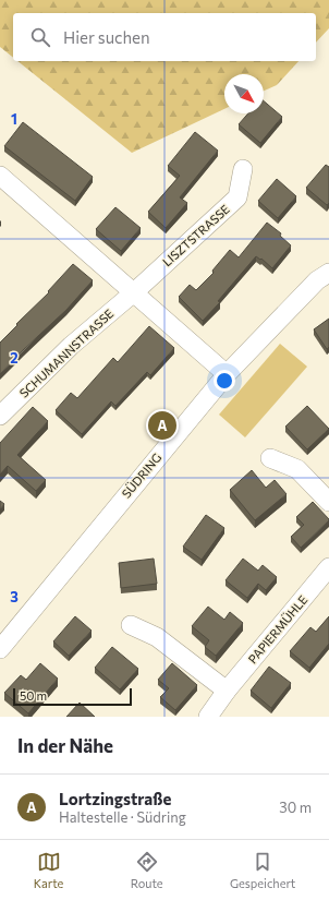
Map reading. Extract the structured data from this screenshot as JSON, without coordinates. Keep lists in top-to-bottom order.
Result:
{
  "streets": {
    "street": [
      "LISZTSTRASSE",
      "SCHUMANNSTRASSE",
      "SÜDRING",
      "PAPIERMÜHLE"
    ]
  },
  "crossings": [
    ["LISZTSTRASSE", "SCHUMANNSTRASSE"]
  ],
  "scale_bar": "50 m",
  "north": "bottom right",
  "page": {
    "search": "Hier suchen",
    "pins": "A",
    "scale": "50 m",
    "heading": "In der Nähe",
    "list": [
      {
        "mark": "A",
        "name": "Lortzingstraße",
        "note": "Haltestelle · Südring",
        "value": "30 m"
      }
    ],
    "nav": ["Karte", "Route", "Gespeichert"]
  },
  "grid": {
    "rows": ["1", "2", "3"]
  }
}
